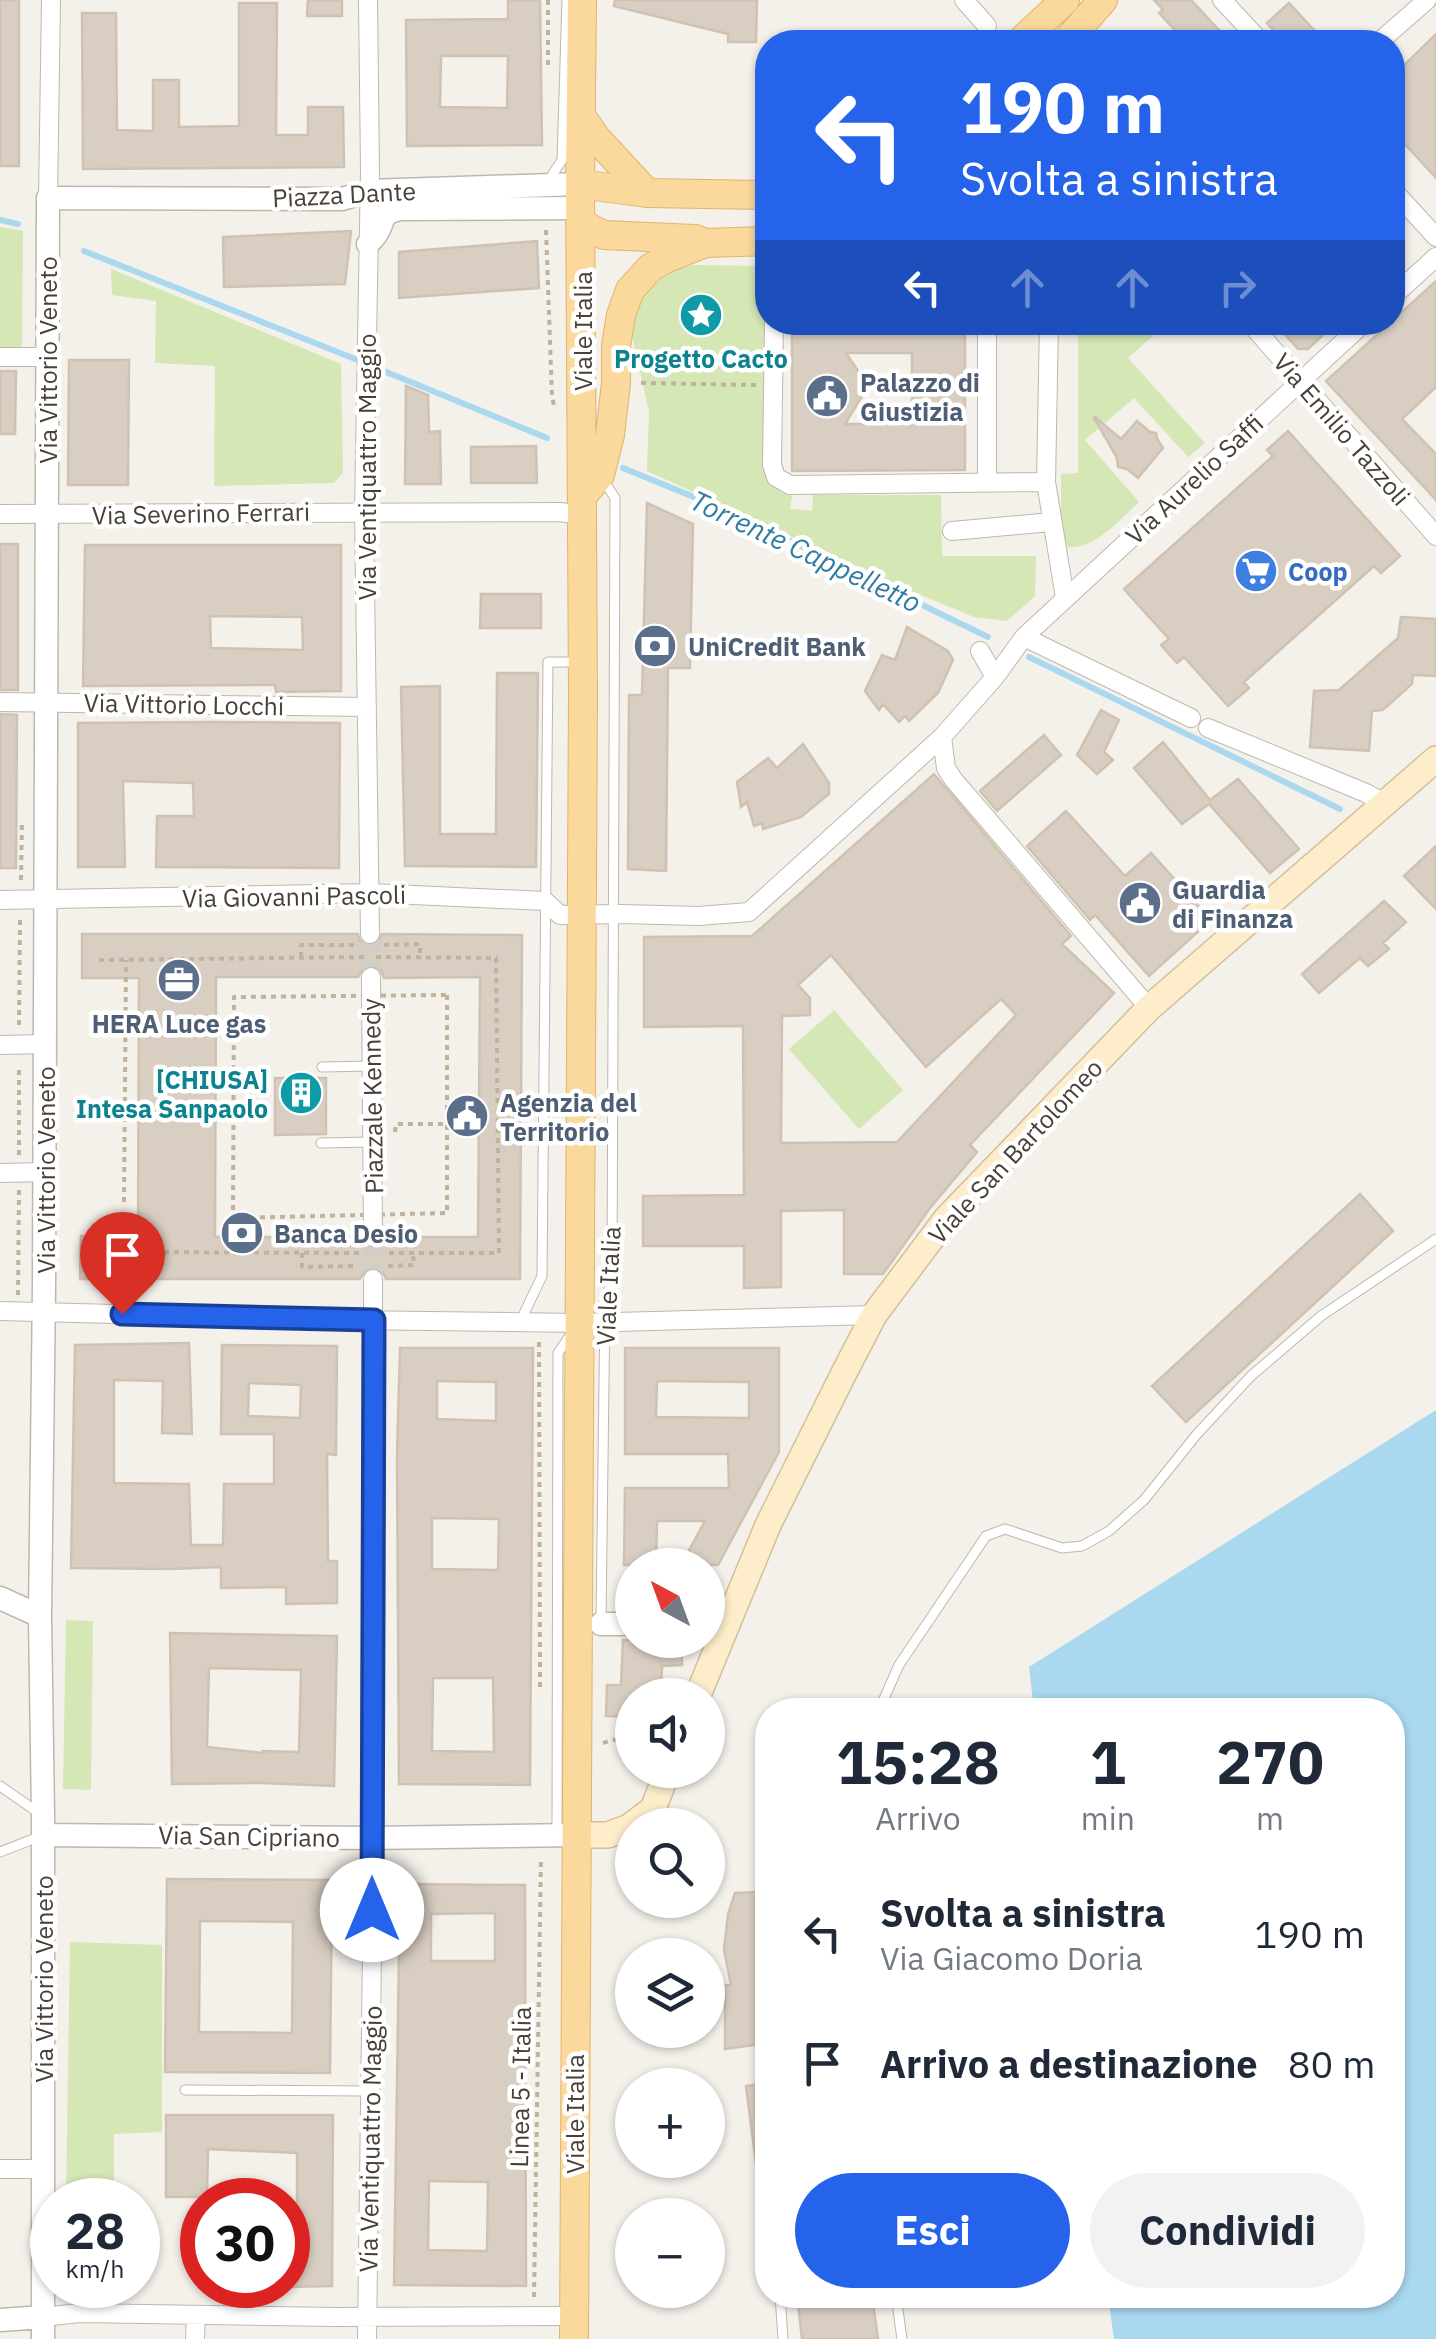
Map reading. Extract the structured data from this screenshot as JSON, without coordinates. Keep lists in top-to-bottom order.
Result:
{
  "streets": {
    "main road": ["Viale Italia", "Viale San Bartolomeo"],
    "street": [
      "Piazza Dante",
      "Via Vittorio Veneto",
      "Via Emilio Tazzoli",
      "Via Ventiquattro Maggio",
      "Via Aurelio Saffi",
      "Via Severino Ferrari",
      "Via Vittorio Locchi",
      "Via Giovanni Pascoli",
      "Piazzale Kennedy",
      "Via San Cipriano"
    ],
    "path": ["Linea 5 - Italia"]
  },
  "crossings": [
    ["Piazza Dante", "Viale Italia"],
    ["Piazza Dante", "Via Vittorio Veneto"],
    ["Piazza Dante", "Via Ventiquattro Maggio"],
    ["Viale Italia", "Via Severino Ferrari"],
    ["Viale Italia", "Via Giovanni Pascoli"],
    ["Viale Italia", "Via San Cipriano"],
    ["Viale Italia", "Linea 5 - Italia"],
    ["Via Vittorio Veneto", "Via Severino Ferrari"],
    ["Via Vittorio Veneto", "Via Vittorio Locchi"],
    ["Via Vittorio Veneto", "Via Giovanni Pascoli"],
    ["Via Vittorio Veneto", "Via San Cipriano"],
    ["Via Emilio Tazzoli", "Via Aurelio Saffi"],
    ["Via Ventiquattro Maggio", "Via Severino Ferrari"],
    ["Via Ventiquattro Maggio", "Via Vittorio Locchi"],
    ["Via Ventiquattro Maggio", "Via Giovanni Pascoli"],
    ["Via Ventiquattro Maggio", "Via San Cipriano"],
    ["Via San Cipriano", "Linea 5 - Italia"]
  ],
  "water": ["Torrente Cappelletto"],
  "places": {
    "place": ["Progetto Cacto"],
    "public building": ["Palazzo di Giustizia", "Guardia di Finanza", "Agenzia del Territorio"],
    "supermarket": ["Coop"],
    "bank": ["UniCredit Bank", "Banca Desio"],
    "office": ["HERA Luce gas"],
    "building": ["[CHIUSA] Intesa Sanpaolo"]
  },
  "north": "top left",
  "page": {
    "turn": ["190 m", "Svolta a sinistra"],
    "map_buttons": ["+", "−"],
    "eta": [
      "15:28",
      "Arrivo",
      "1",
      "min",
      "270",
      "m"
    ],
    "list": [
      {
        "name": "Svolta a sinistra",
        "note": "Via Giacomo Doria",
        "value": "190 m"
      },
      {
        "name": "Arrivo a destinazione",
        "value": "80 m"
      }
    ],
    "buttons": ["Esci", "Condividi"],
    "speed": "28 km/h",
    "limit": "30"
  }
}
